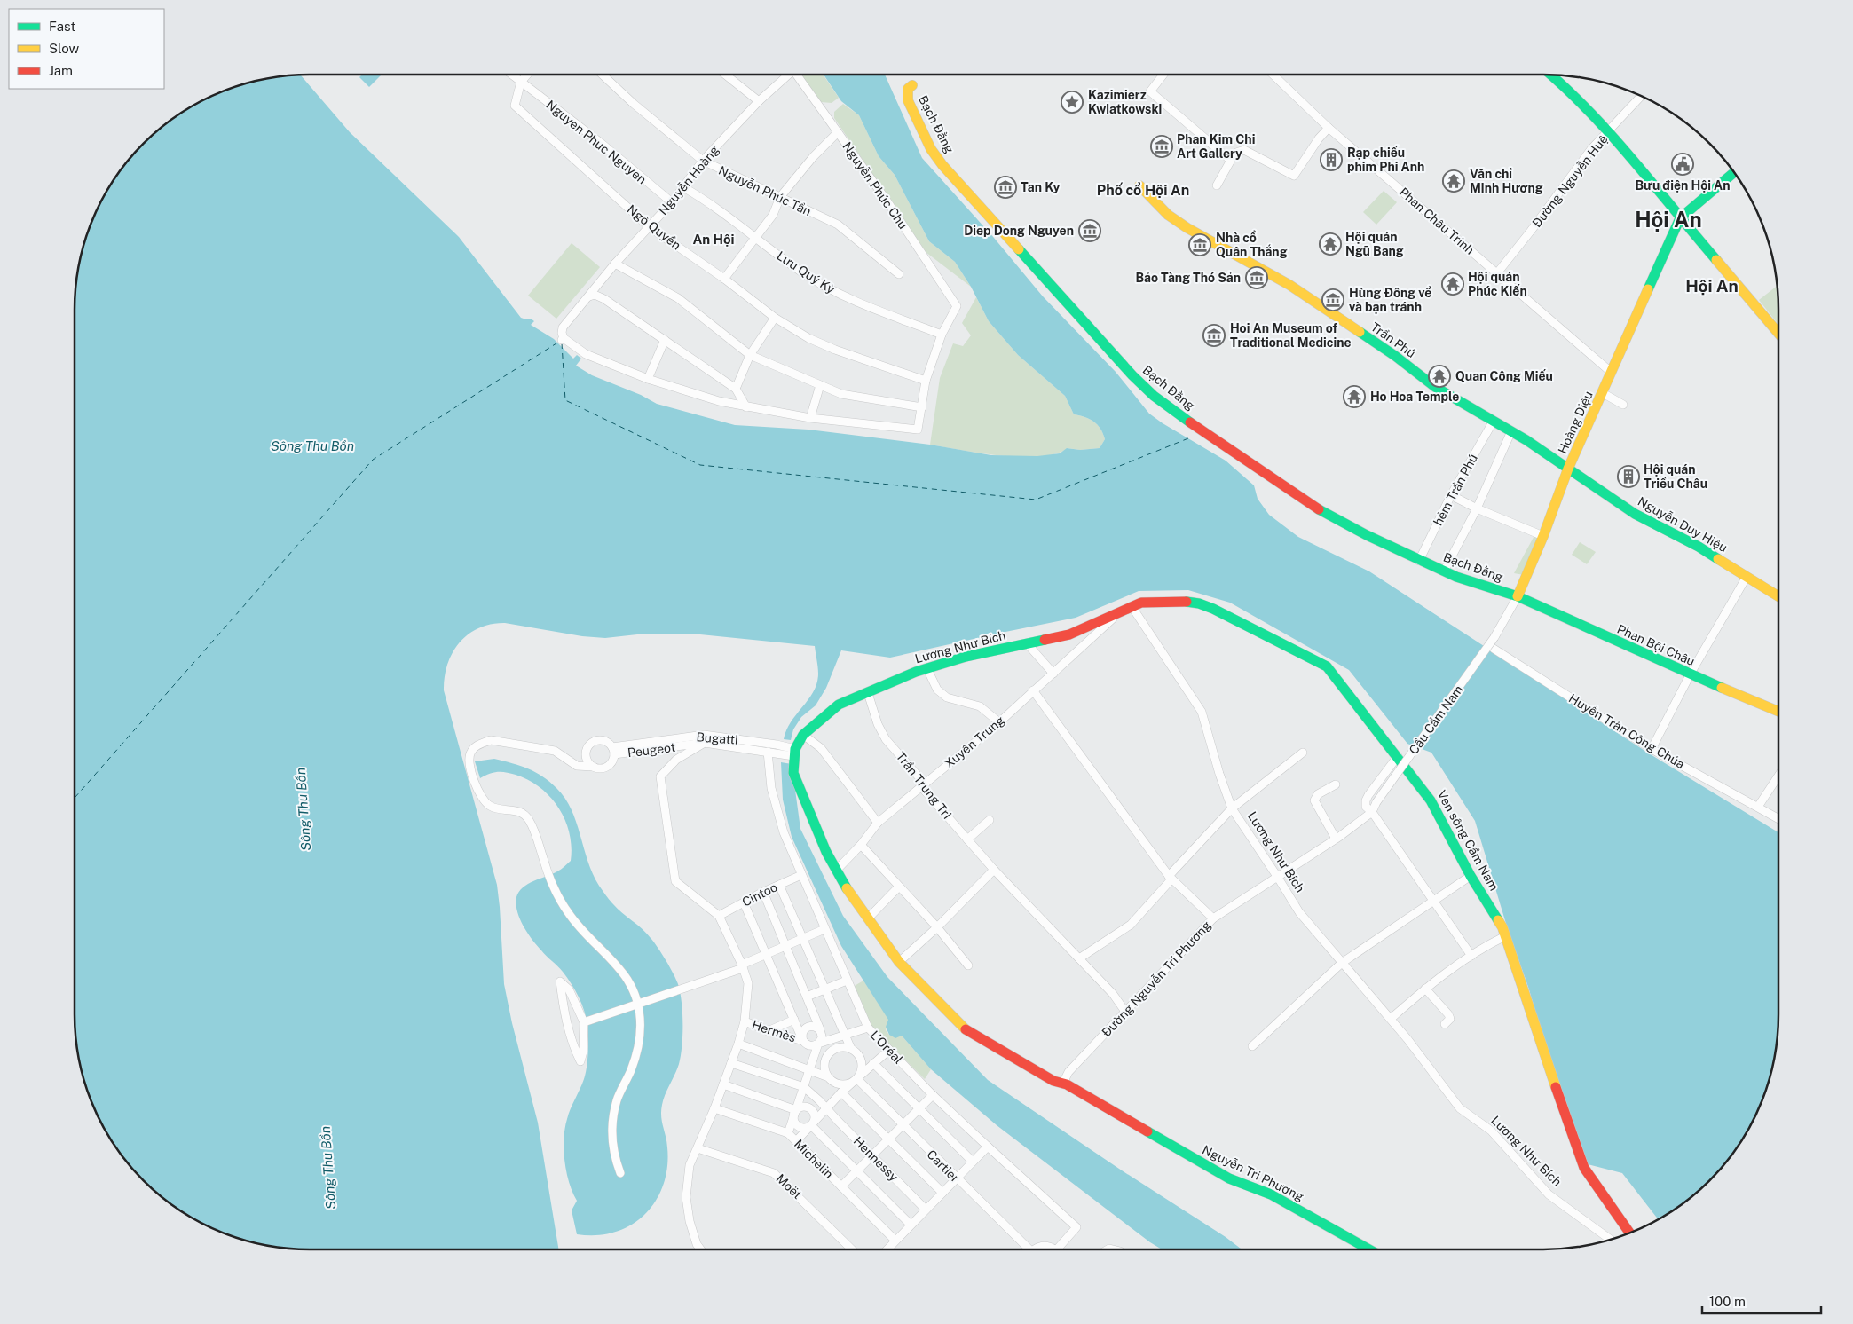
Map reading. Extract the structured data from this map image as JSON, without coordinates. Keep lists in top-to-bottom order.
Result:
{
  "streets": {
    "street": [
      "Bạch Đằng",
      "Nguyen Phuc Nguyen",
      "Nguyễn Hoàng",
      "Đường Nguyễn Huệ",
      "Nguyễn Phúc Chu",
      "Nguyễn Phúc Tần",
      "Phan Châu Trinh",
      "Ngô Quyền",
      "Lưu Quý Kỳ",
      "Trần Phú",
      "Hoàng Diệu",
      "hẻm Trần Phú",
      "Nguyễn Duy Hiệu",
      "Phan Bội Châu",
      "Lương Như Bích",
      "Cầu Cẩm Nam",
      "Huyền Trân Công Chúa",
      "Bugatti",
      "Xuyên Trung",
      "Peugeot",
      "Trần Trung Tri",
      "Ven sông Cẩm Nam",
      "Cintoo",
      "Đường Nguyễn Tri Phương",
      "Hermès",
      "L’Oréal",
      "Michelin",
      "Hennessy",
      "Cartier",
      "Nguyễn Tri Phương",
      "Moët"
    ]
  },
  "crossings": [
    ["Bạch Đằng", "Hoàng Diệu"],
    ["Bạch Đằng", "hẻm Trần Phú"],
    ["Bạch Đằng", "Phan Bội Châu"],
    ["Nguyen Phuc Nguyen", "Nguyễn Hoàng"],
    ["Nguyen Phuc Nguyen", "Ngô Quyền"],
    ["Nguyễn Hoàng", "Nguyễn Phúc Tần"],
    ["Nguyễn Hoàng", "Ngô Quyền"],
    ["Nguyễn Hoàng", "Lưu Quý Kỳ"],
    ["Đường Nguyễn Huệ", "Phan Châu Trinh"],
    ["Nguyễn Phúc Chu", "Lưu Quý Kỳ"],
    ["Phan Châu Trinh", "Hoàng Diệu"],
    ["Trần Phú", "Hoàng Diệu"],
    ["Trần Phú", "hẻm Trần Phú"],
    ["Trần Phú", "Nguyễn Duy Hiệu"],
    ["Hoàng Diệu", "Nguyễn Duy Hiệu"],
    ["Hoàng Diệu", "Phan Bội Châu"],
    ["Hoàng Diệu", "Cầu Cẩm Nam"],
    ["Lương Như Bích", "Bugatti"],
    ["Lương Như Bích", "Xuyên Trung"],
    ["Lương Như Bích", "Peugeot"],
    ["Lương Như Bích", "Trần Trung Tri"],
    ["Lương Như Bích", "Ven sông Cẩm Nam"],
    ["Lương Như Bích", "Đường Nguyễn Tri Phương"],
    ["Cầu Cẩm Nam", "Đường Nguyễn Tri Phương"],
    ["Bugatti", "Peugeot"],
    ["Xuyên Trung", "Trần Trung Tri"],
    ["Peugeot", "L’Oréal"],
    ["Trần Trung Tri", "Đường Nguyễn Tri Phương"],
    ["Cintoo", "L’Oréal"],
    ["Đường Nguyễn Tri Phương", "Nguyễn Tri Phương"]
  ],
  "districts": [
    "Phố cổ Hội An",
    "Hội An",
    "An Hội",
    "Hội An"
  ],
  "water": ["Sông Thu Bồn"],
  "places": {
    "place": ["Kazimierz Kwiatkowski"],
    "museum": [
      "Phan Kim Chi Art Gallery",
      "Tan Ky",
      "Diep Dong Nguyen",
      "Nhà cổ Quân Thắng",
      "Bảo Tàng Thó Sản",
      "Hùng Đông về và bạn tránh",
      "Hoi An Museum of Traditional Medicine"
    ],
    "building": ["Rạp chiếu phim Phi Anh", "Hội quán Triều Châu"],
    "public building": ["Bưu điện Hội An"],
    "temple": [
      "Văn chỉ Minh Hương",
      "Hội quán Ngũ Bang",
      "Hội quán Phúc Kiến",
      "Quan Công Miếu",
      "Ho Hoa Temple"
    ]
  },
  "legend": ["Fast", "Slow", "Jam"],
  "scale_bar": "100 m"
}
